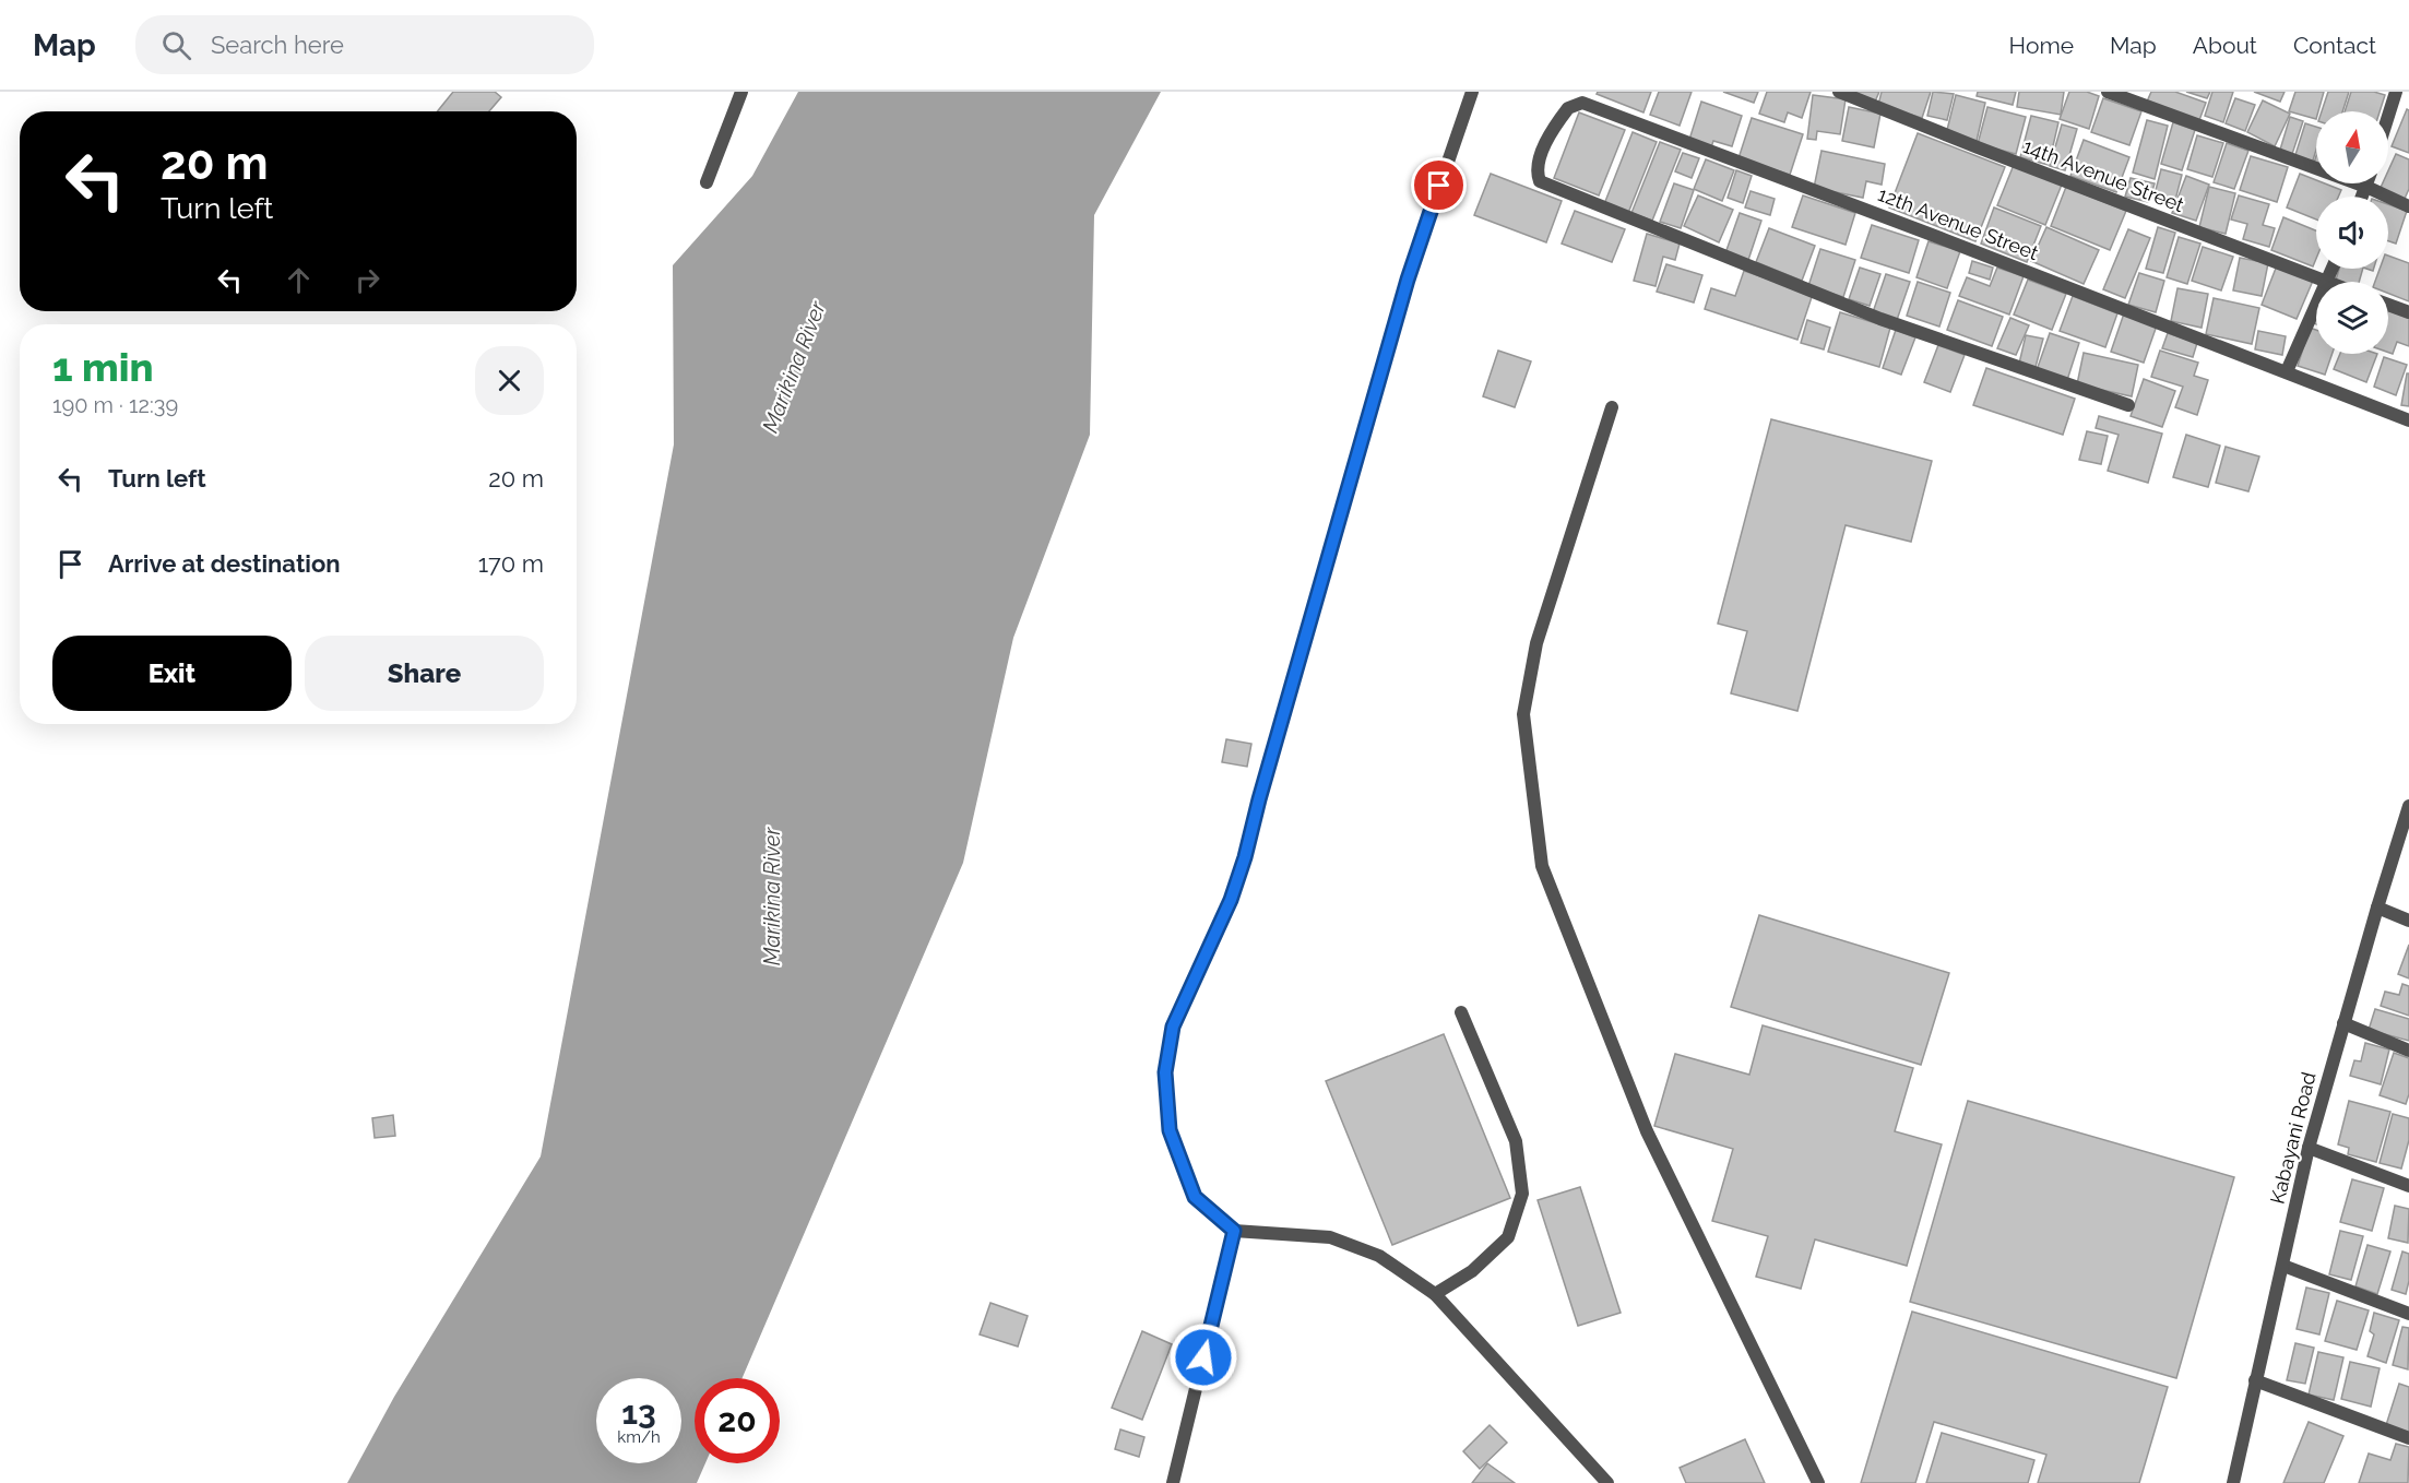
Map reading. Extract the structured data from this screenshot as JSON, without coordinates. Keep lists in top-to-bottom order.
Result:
{
  "streets": {
    "street": ["14th Avenue Street", "12th Avenue Street", "Kabayani Road"]
  },
  "water": ["Marikina River"],
  "north": "top",
  "page": {
    "header": "Map",
    "search": "Search here",
    "nav": [
      "Home",
      "Map",
      "About",
      "Contact"
    ],
    "turn": ["20 m", "Turn left"],
    "heading": ["1 min", "190 m · 12:39"],
    "list": [
      {
        "name": "Turn left",
        "value": "20 m"
      },
      {
        "name": "Arrive at destination",
        "value": "170 m"
      }
    ],
    "buttons": ["Exit", "Share"],
    "speed": "13 km/h",
    "limit": "20"
  }
}
